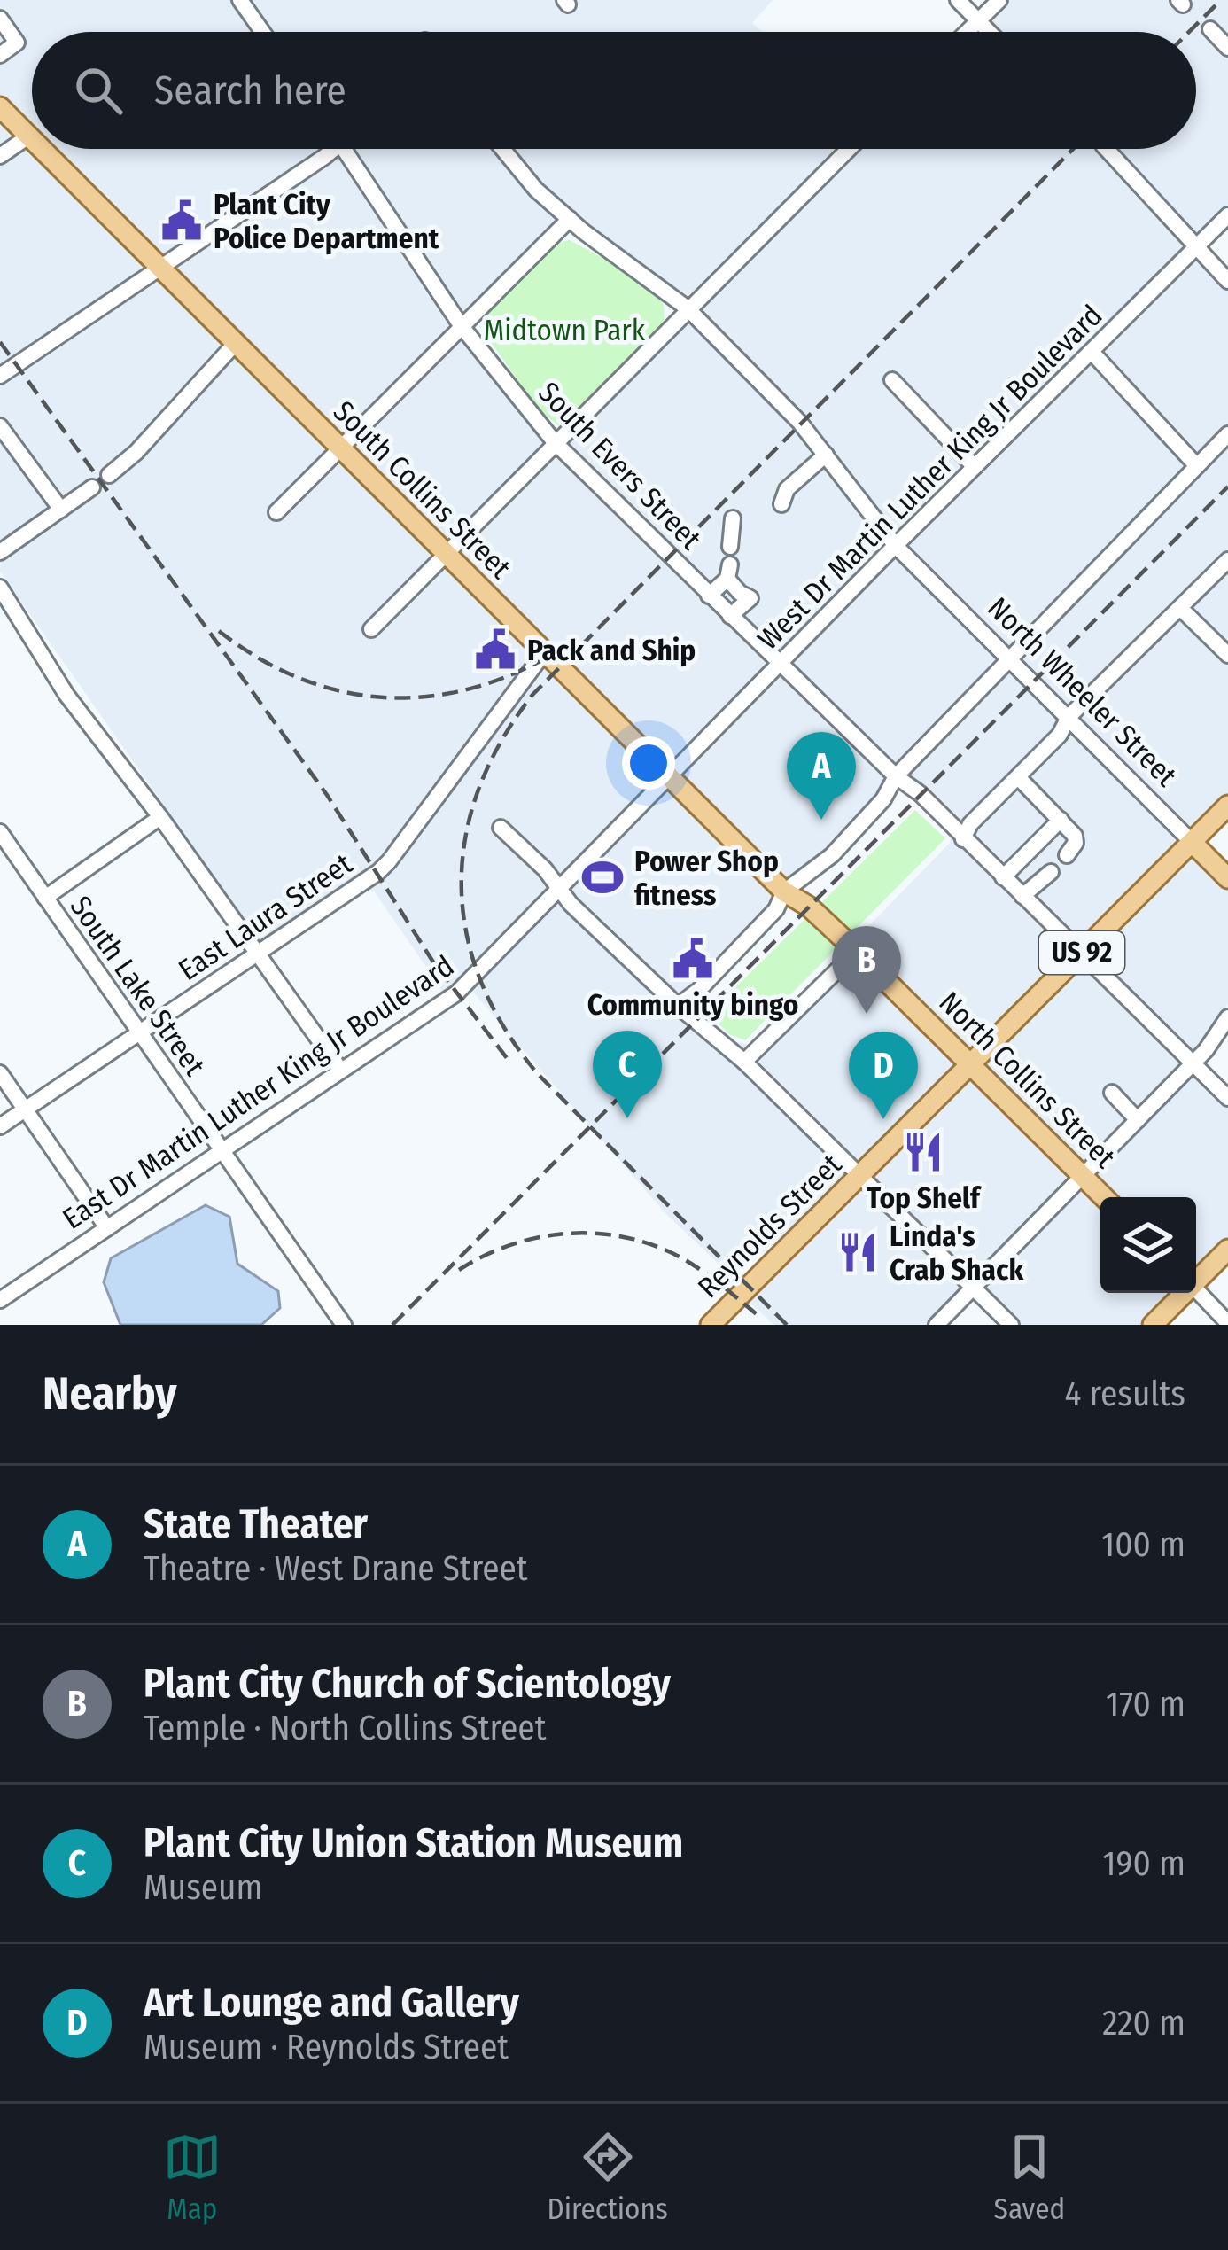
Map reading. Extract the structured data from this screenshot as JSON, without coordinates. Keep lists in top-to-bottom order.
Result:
{
  "streets": {
    "main road": [
      "South Collins Street",
      "North Wheeler Street",
      "US 92",
      "North Collins Street",
      "Reynolds Street"
    ],
    "street": [
      "South Evers Street",
      "West Dr Martin Luther King Jr Boulevard",
      "East Laura Street",
      "South Lake Street",
      "East Dr Martin Luther King Jr Boulevard"
    ]
  },
  "crossings": [
    ["South Evers Street", "West Dr Martin Luther King Jr Boulevard"],
    ["South Evers Street", "Reynolds Street"],
    ["West Dr Martin Luther King Jr Boulevard", "South Collins Street"],
    ["West Dr Martin Luther King Jr Boulevard", "North Wheeler Street"],
    ["West Dr Martin Luther King Jr Boulevard", "East Dr Martin Luther King Jr Boulevard"],
    ["South Collins Street", "East Laura Street"],
    ["South Collins Street", "North Collins Street"],
    ["South Collins Street", "East Dr Martin Luther King Jr Boulevard"],
    ["North Wheeler Street", "Reynolds Street"],
    ["East Laura Street", "South Lake Street"],
    ["South Lake Street", "East Dr Martin Luther King Jr Boulevard"],
    ["North Collins Street", "Reynolds Street"]
  ],
  "parks": ["Midtown Park"],
  "places": {
    "public building": ["Plant City Police Department", "Pack and Ship", "Community bingo"],
    "sports": ["Power Shop fitness"],
    "restaurant": ["Top Shelf", "Linda's Crab Shack"]
  },
  "page": {
    "search": "Search here",
    "pins": [
      "A",
      "B",
      "C",
      "D"
    ],
    "heading": ["Nearby", "4 results"],
    "list": [
      {
        "mark": "A",
        "name": "State Theater",
        "note": "Theatre · West Drane Street",
        "value": "100 m"
      },
      {
        "mark": "B",
        "name": "Plant City Church of Scientology",
        "note": "Temple · North Collins Street",
        "value": "170 m"
      },
      {
        "mark": "C",
        "name": "Plant City Union Station Museum",
        "note": "Museum",
        "value": "190 m"
      },
      {
        "mark": "D",
        "name": "Art Lounge and Gallery",
        "note": "Museum · Reynolds Street",
        "value": "220 m"
      }
    ],
    "nav": ["Map", "Directions", "Saved"]
  }
}
